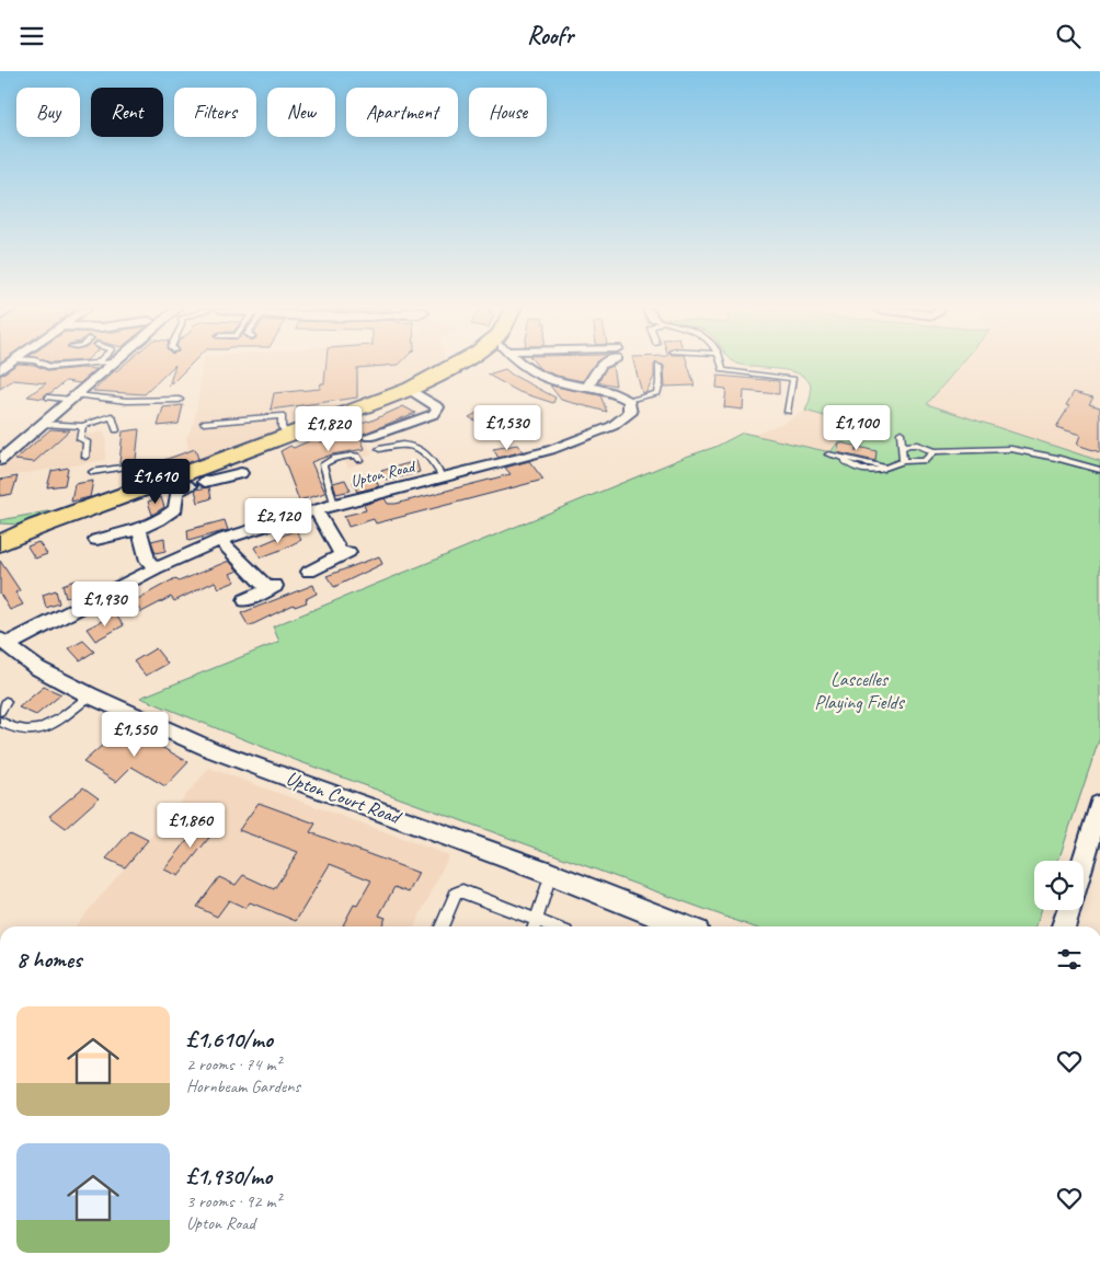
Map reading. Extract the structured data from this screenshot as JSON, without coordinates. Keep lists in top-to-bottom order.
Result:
{
  "streets": {
    "street": ["Upton Road", "Upton Court Road"]
  },
  "crossings": [
    ["Upton Road", "Upton Court Road"]
  ],
  "parks": ["Lascelles Playing Fields"],
  "page": {
    "header": "Roofr",
    "chip": [
      "Buy",
      "Rent",
      "Filters",
      "New",
      "Apartment",
      "House"
    ],
    "price": [
      "£1,530",
      "£1,100",
      "£1,820",
      "£1,610",
      "£2,120",
      "£1,930",
      "£1,550",
      "£1,860"
    ],
    "heading": "8 homes",
    "list": [
      {
        "name": "£1,610/mo",
        "note": "2 rooms · 74 m² · Hornbeam Gardens"
      },
      {
        "name": "£1,930/mo",
        "note": "3 rooms · 92 m² · Upton Road"
      }
    ]
  }
}
